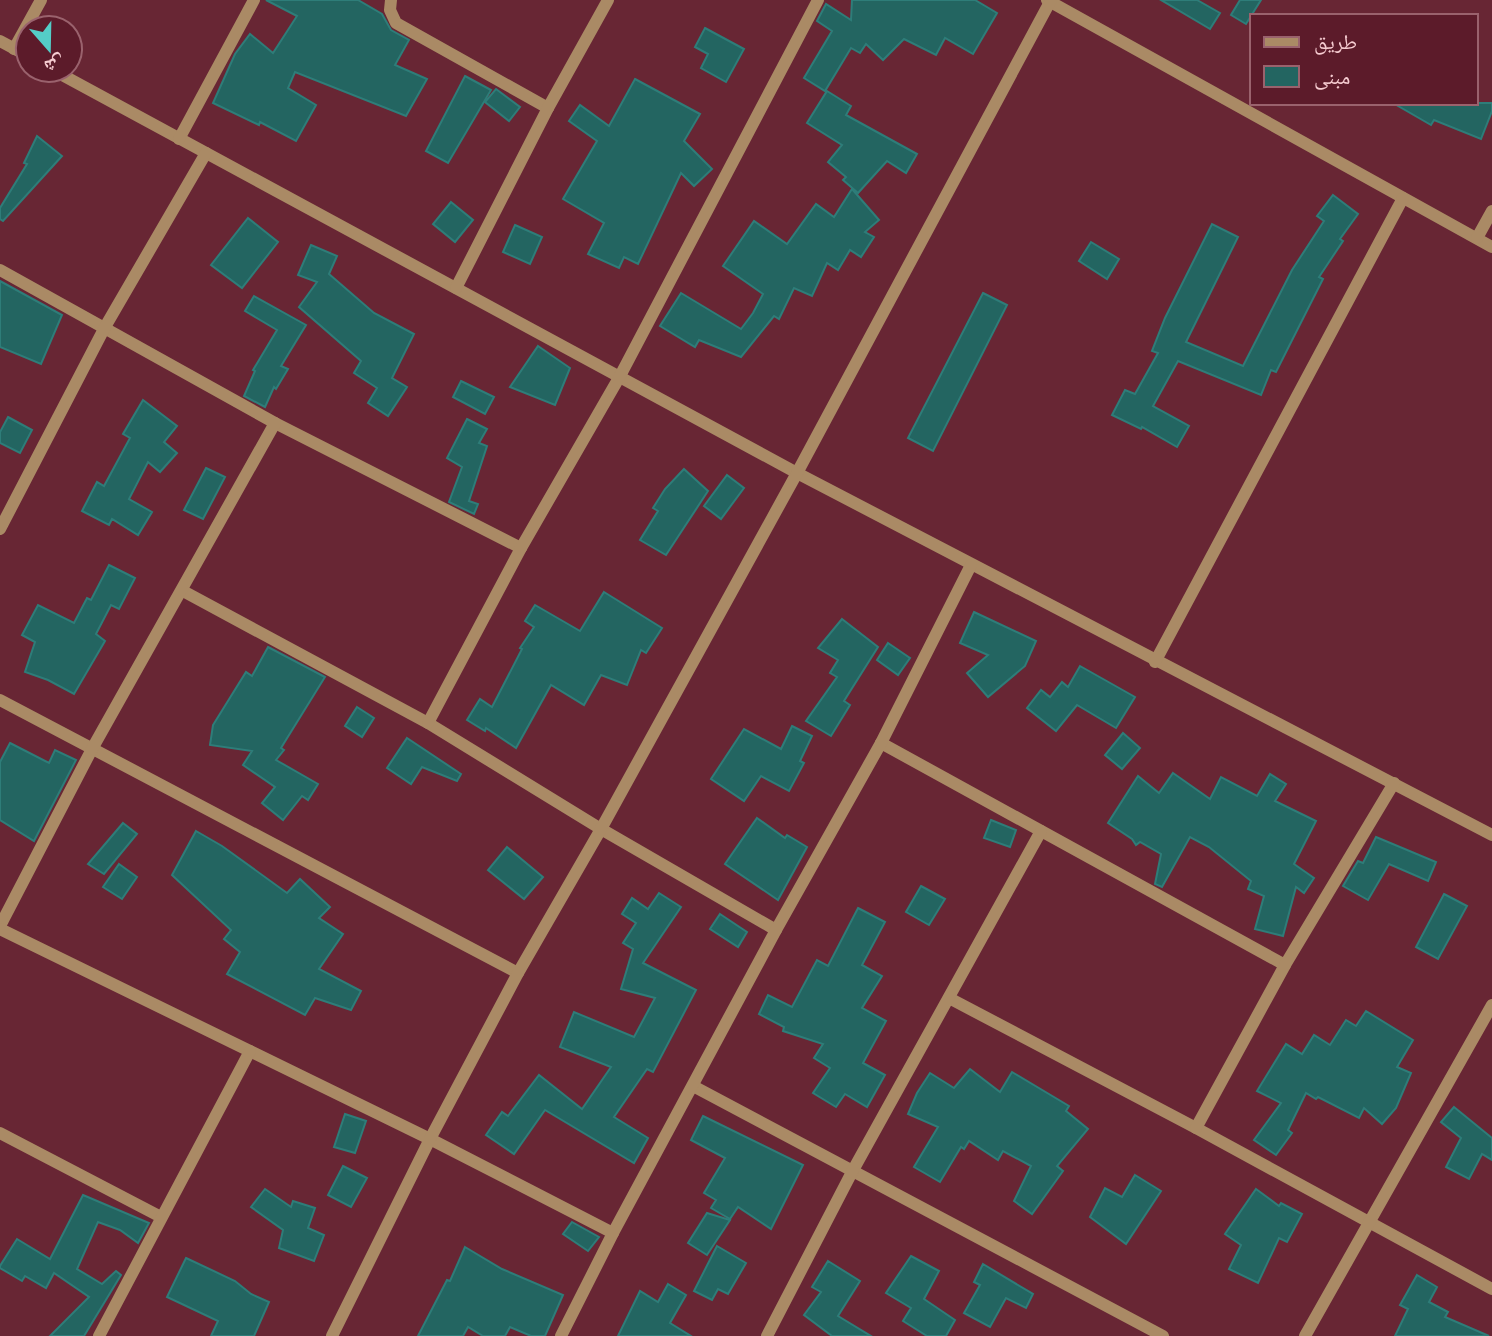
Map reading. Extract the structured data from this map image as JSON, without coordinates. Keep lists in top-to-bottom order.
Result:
{
  "legend": ["طريق", "مبنى"],
  "north": "bottom"
}
